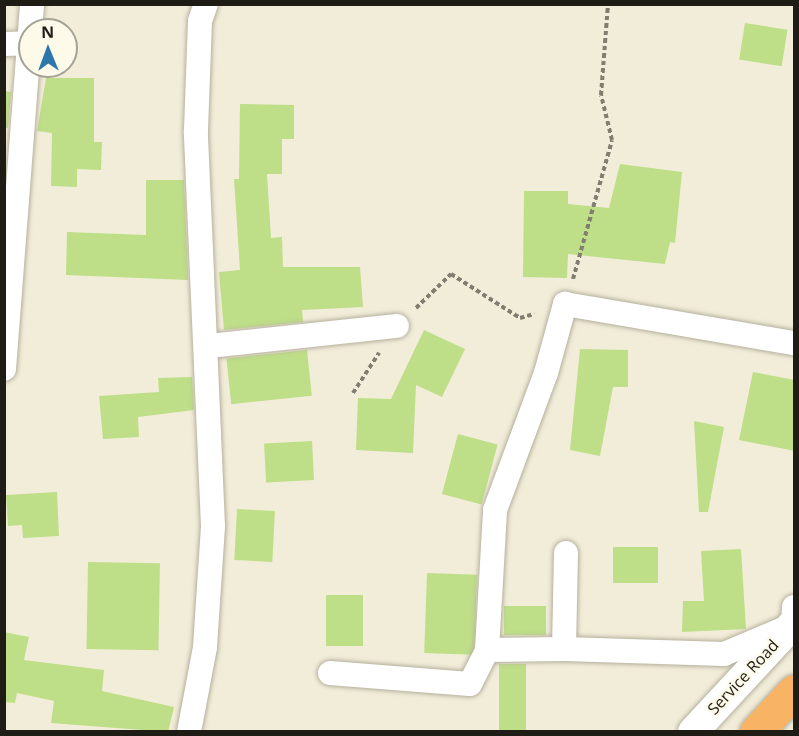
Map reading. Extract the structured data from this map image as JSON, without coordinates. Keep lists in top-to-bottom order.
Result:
{
  "streets": {
    "street": ["Service Road"]
  },
  "north": "top"
}
